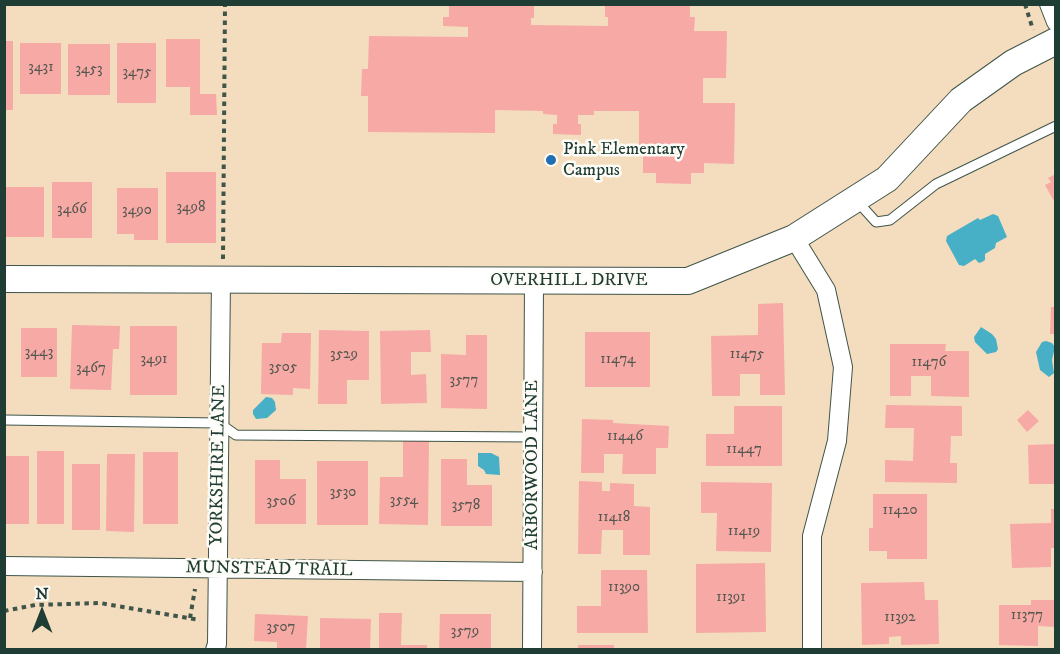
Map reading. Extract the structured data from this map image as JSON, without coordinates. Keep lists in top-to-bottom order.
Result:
{
  "streets": {
    "street": [
      "OVERHILL DRIVE",
      "YORKSHIRE LANE",
      "ARBORWOOD LANE",
      "MUNSTEAD TRAIL"
    ]
  },
  "crossings": [
    ["OVERHILL DRIVE", "YORKSHIRE LANE"],
    ["OVERHILL DRIVE", "ARBORWOOD LANE"],
    ["YORKSHIRE LANE", "MUNSTEAD TRAIL"],
    ["ARBORWOOD LANE", "MUNSTEAD TRAIL"]
  ],
  "places": ["Pink Elementary Campus"],
  "house_numbers": [
    "3431",
    "3453",
    "3475",
    "3498",
    "3466",
    "3490",
    "3443",
    "3529",
    "11475",
    "3491",
    "11474",
    "11476",
    "3505",
    "3467",
    "3577",
    "11446",
    "11447",
    "3530",
    "3554",
    "3506",
    "3578",
    "11420",
    "11418",
    "11419",
    "11390",
    "11391",
    "11377",
    "11392",
    "3507",
    "3579"
  ],
  "north": "top"
}
